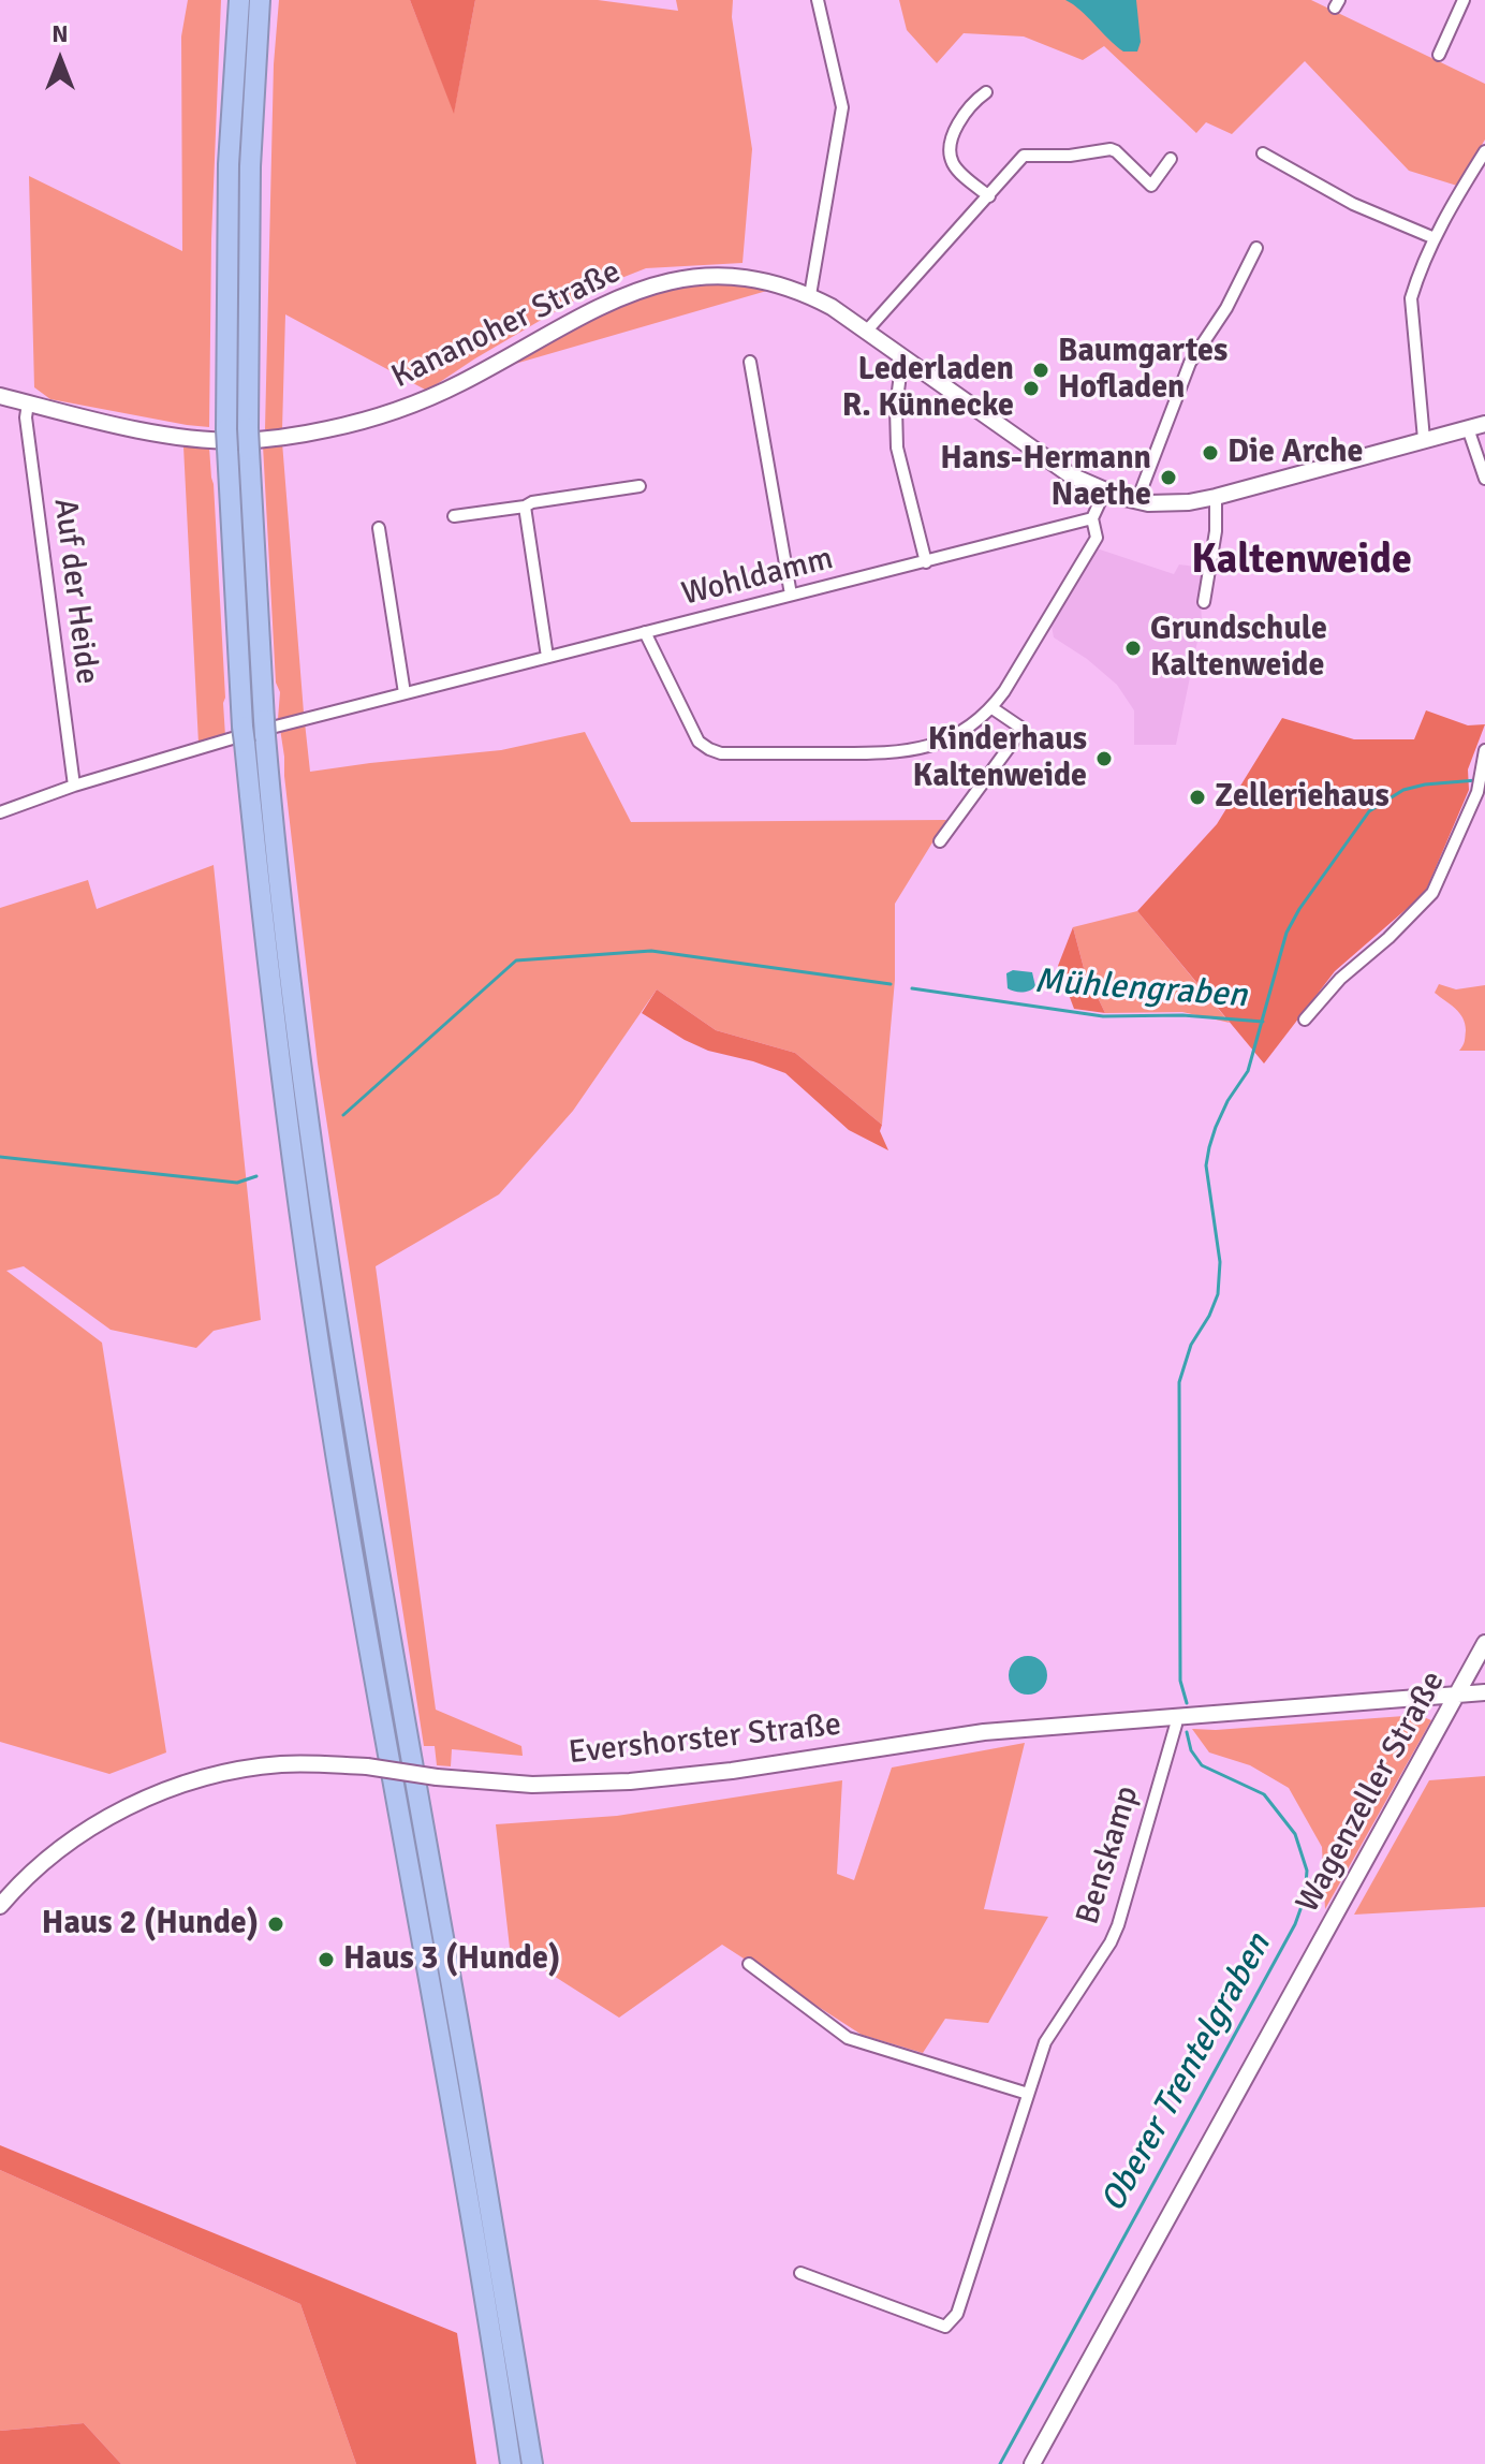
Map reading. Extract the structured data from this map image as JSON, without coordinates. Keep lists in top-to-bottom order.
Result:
{
  "streets": {
    "street": [
      "Kananoher Straße",
      "Wohldamm",
      "Auf der Heide",
      "Evershorster Straße",
      "Wagenzeller Straße",
      "Benskamp"
    ]
  },
  "crossings": [
    ["Kananoher Straße", "Auf der Heide"],
    ["Wohldamm", "Auf der Heide"],
    ["Evershorster Straße", "Wagenzeller Straße"],
    ["Evershorster Straße", "Benskamp"]
  ],
  "districts": ["Kaltenweide"],
  "water": ["Mühlengraben", "Oberer Trentelgraben"],
  "places": [
    "Baumgartes Hofladen",
    "Lederladen R. Künnecke",
    "Die Arche",
    "Hans-Hermann Naethe",
    "Grundschule Kaltenweide",
    "Kinderhaus Kaltenweide",
    "Zelleriehaus",
    "Haus 2 (Hunde)",
    "Haus 3 (Hunde)"
  ],
  "north": "top"
}
